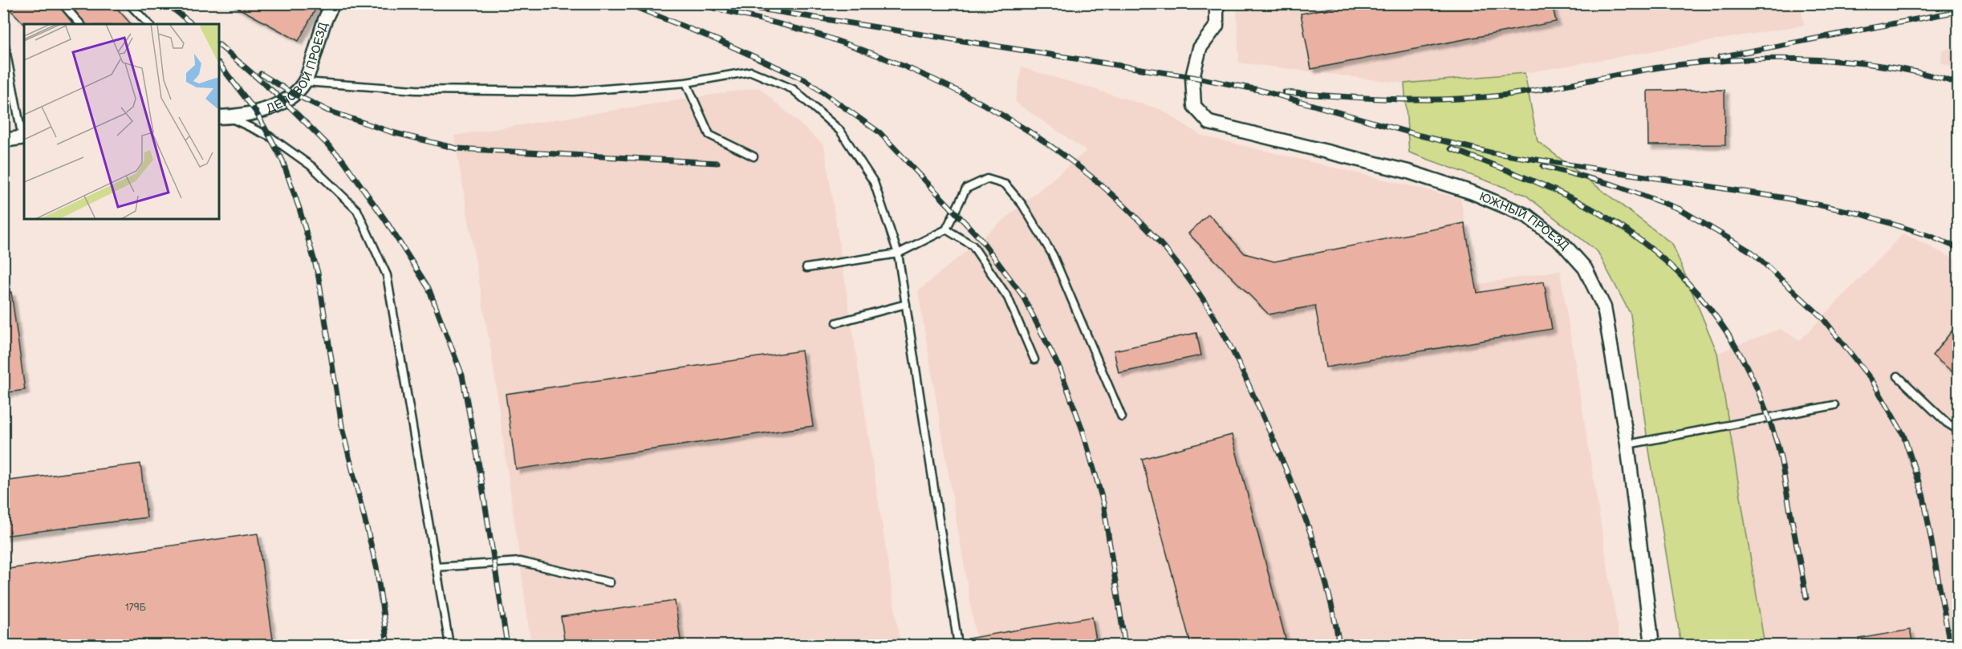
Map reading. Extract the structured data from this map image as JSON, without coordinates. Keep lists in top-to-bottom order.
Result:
{
  "streets": {
    "street": ["ДЕЛОВОЙ ПРОЕЗД", "ЮЖНЫЙ ПРОЕЗД"]
  },
  "house_numbers": ["179Б"]
}
